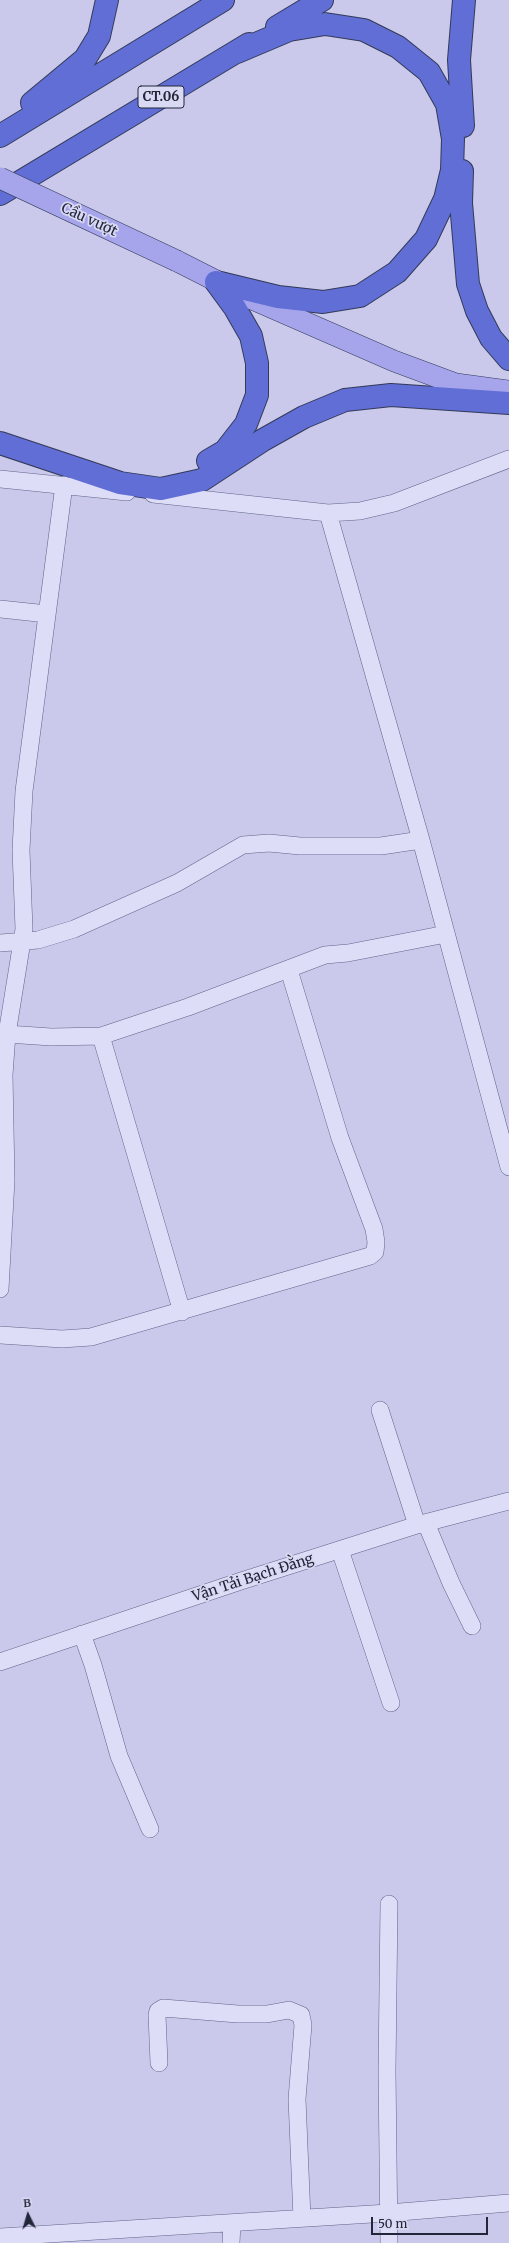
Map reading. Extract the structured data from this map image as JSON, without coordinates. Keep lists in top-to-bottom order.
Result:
{
  "streets": {
    "highway": ["CT.06"],
    "main road": ["Cầu vượt"],
    "street": ["Vận Tải Bạch Đằng"]
  },
  "scale_bar": "50 m",
  "north": "top"
}
